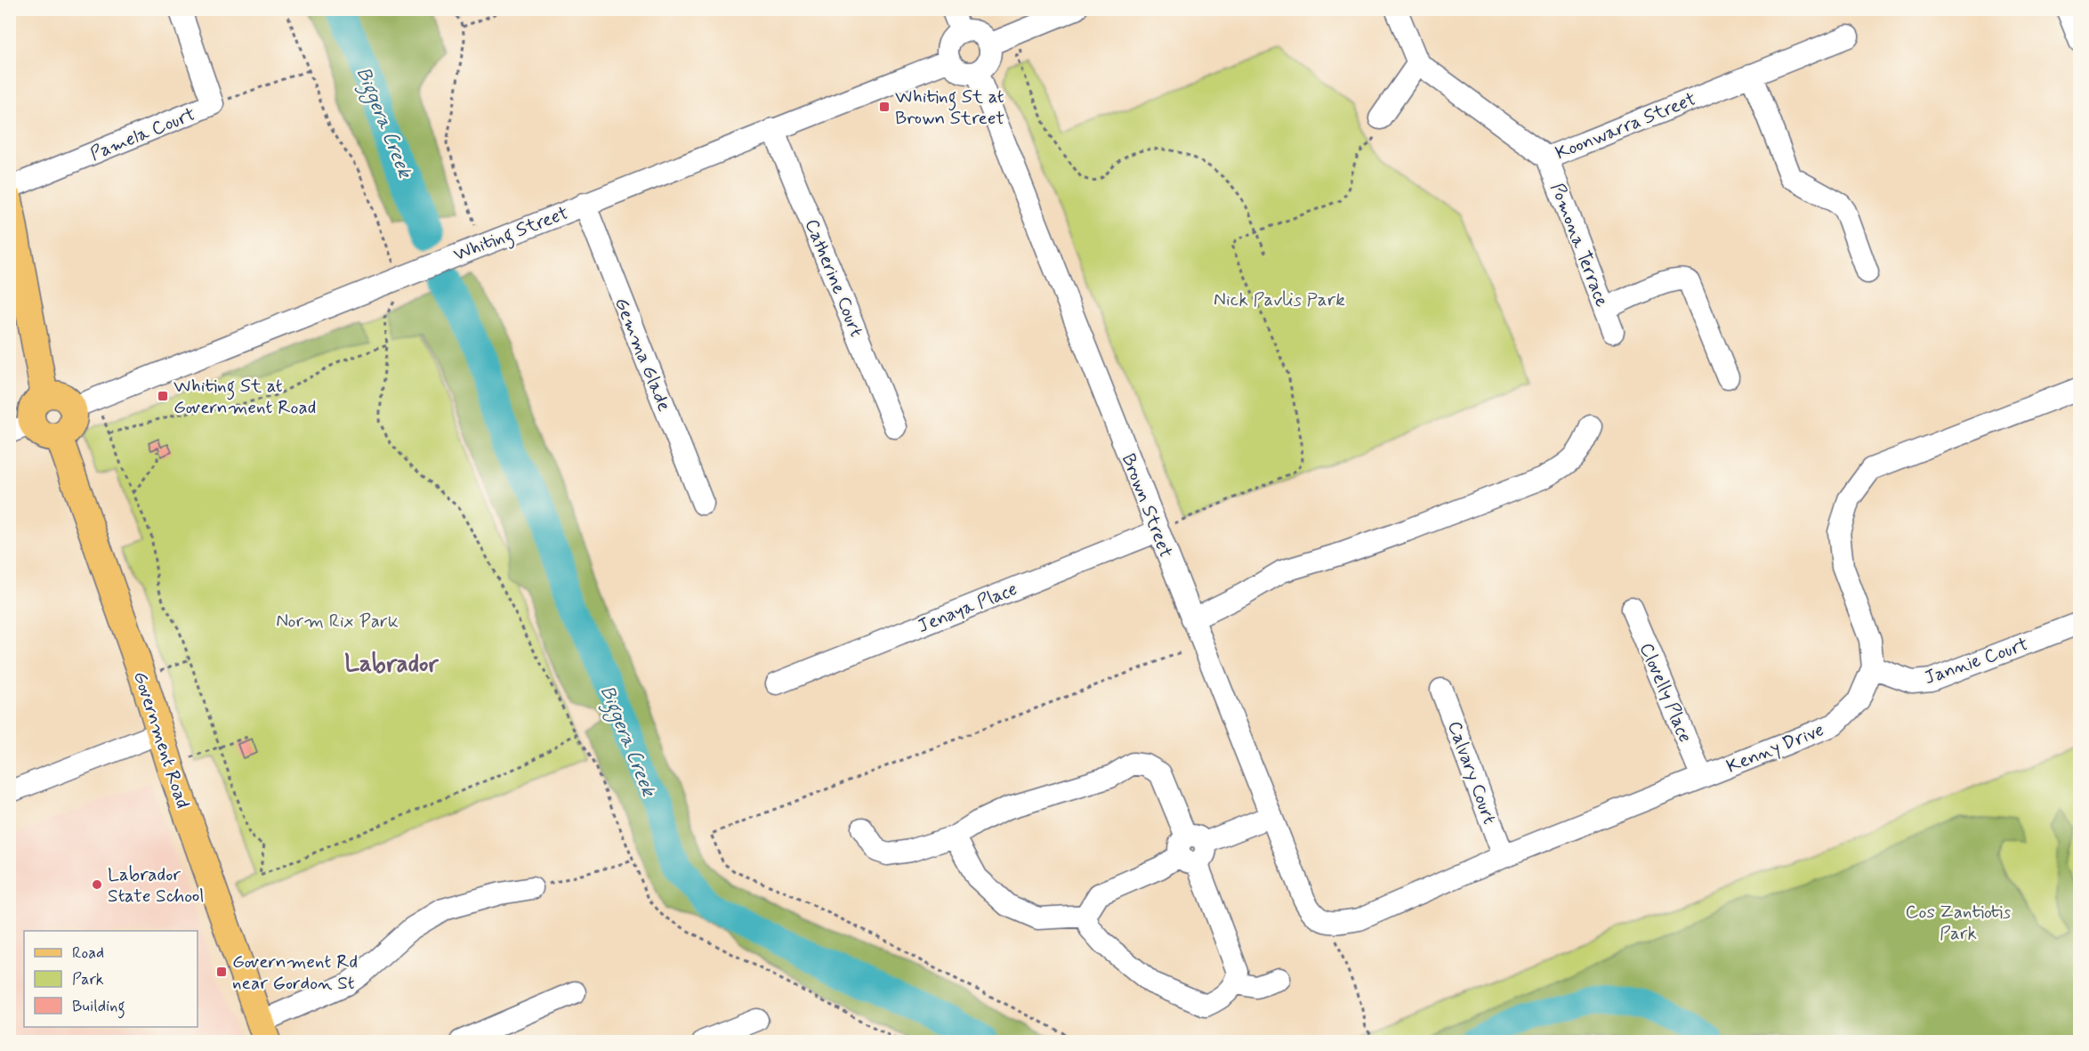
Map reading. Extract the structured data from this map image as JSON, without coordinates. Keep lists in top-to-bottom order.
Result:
{
  "streets": {
    "main road": ["Government Road"],
    "street": [
      "Koonwarra Street",
      "Pamela Court",
      "Whiting Street",
      "Pomona Terrace",
      "Catherine Court",
      "Gemma Glade",
      "Brown Street",
      "Jenaya Place",
      "Jannie Court",
      "Clovelly Place",
      "Kenny Drive",
      "Calvary Court"
    ]
  },
  "crossings": [
    ["Koonwarra Street", "Pomona Terrace"],
    ["Whiting Street", "Catherine Court"],
    ["Whiting Street", "Gemma Glade"],
    ["Whiting Street", "Brown Street"],
    ["Whiting Street", "Government Road"],
    ["Brown Street", "Jenaya Place"],
    ["Brown Street", "Kenny Drive"],
    ["Jannie Court", "Kenny Drive"],
    ["Clovelly Place", "Kenny Drive"],
    ["Kenny Drive", "Calvary Court"]
  ],
  "districts": ["Labrador"],
  "water": ["Biggera Creek"],
  "parks": ["Nick Pavlis Park", "Norm Rix Park", "Cos Zantiotis Park"],
  "places": {
    "transit": ["Whiting St at Brown Street", "Whiting St at Government Road", "Government Rd near Gordon St"],
    "other": ["Labrador State School"]
  },
  "legend": ["Road", "Park", "Building"]
}
